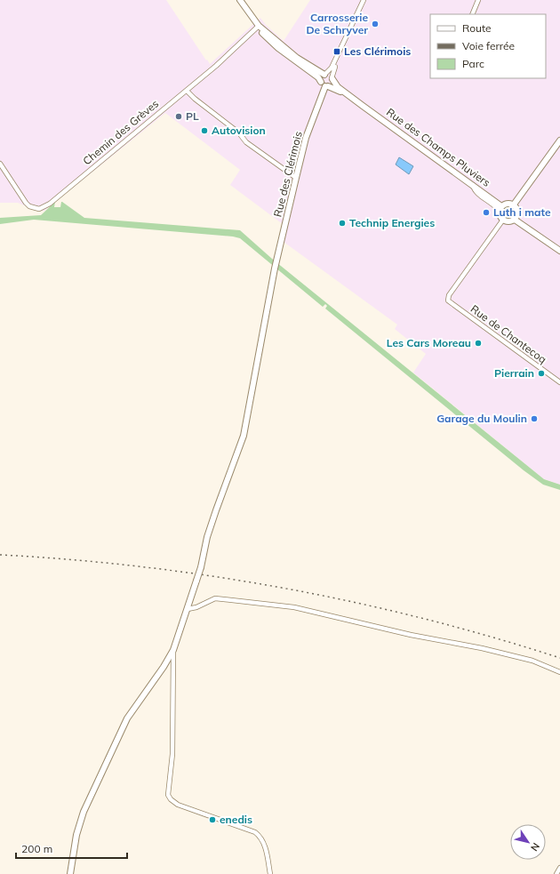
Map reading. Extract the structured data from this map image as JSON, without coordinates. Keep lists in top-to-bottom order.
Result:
{
  "streets": {
    "street": [
      "Chemin des Grèves",
      "Rue des Champs Pluviers",
      "Rue des Clérimois",
      "Rue de Chantecoq"
    ]
  },
  "crossings": [
    ["Rue des Champs Pluviers", "Rue des Clérimois"],
    ["Rue des Champs Pluviers", "Rue de Chantecoq"]
  ],
  "places": {
    "other": [
      "Carrosserie De Schryver",
      "PL",
      "Autovision",
      "Luth i mate",
      "Technip Energies",
      "Les Cars Moreau",
      "Pierrain",
      "Garage du Moulin",
      "enedis"
    ],
    "transit": ["Les Clérimois"]
  },
  "legend": ["Route", "Voie ferrée", "Parc"],
  "scale_bar": "200 m",
  "north": "bottom right"
}
